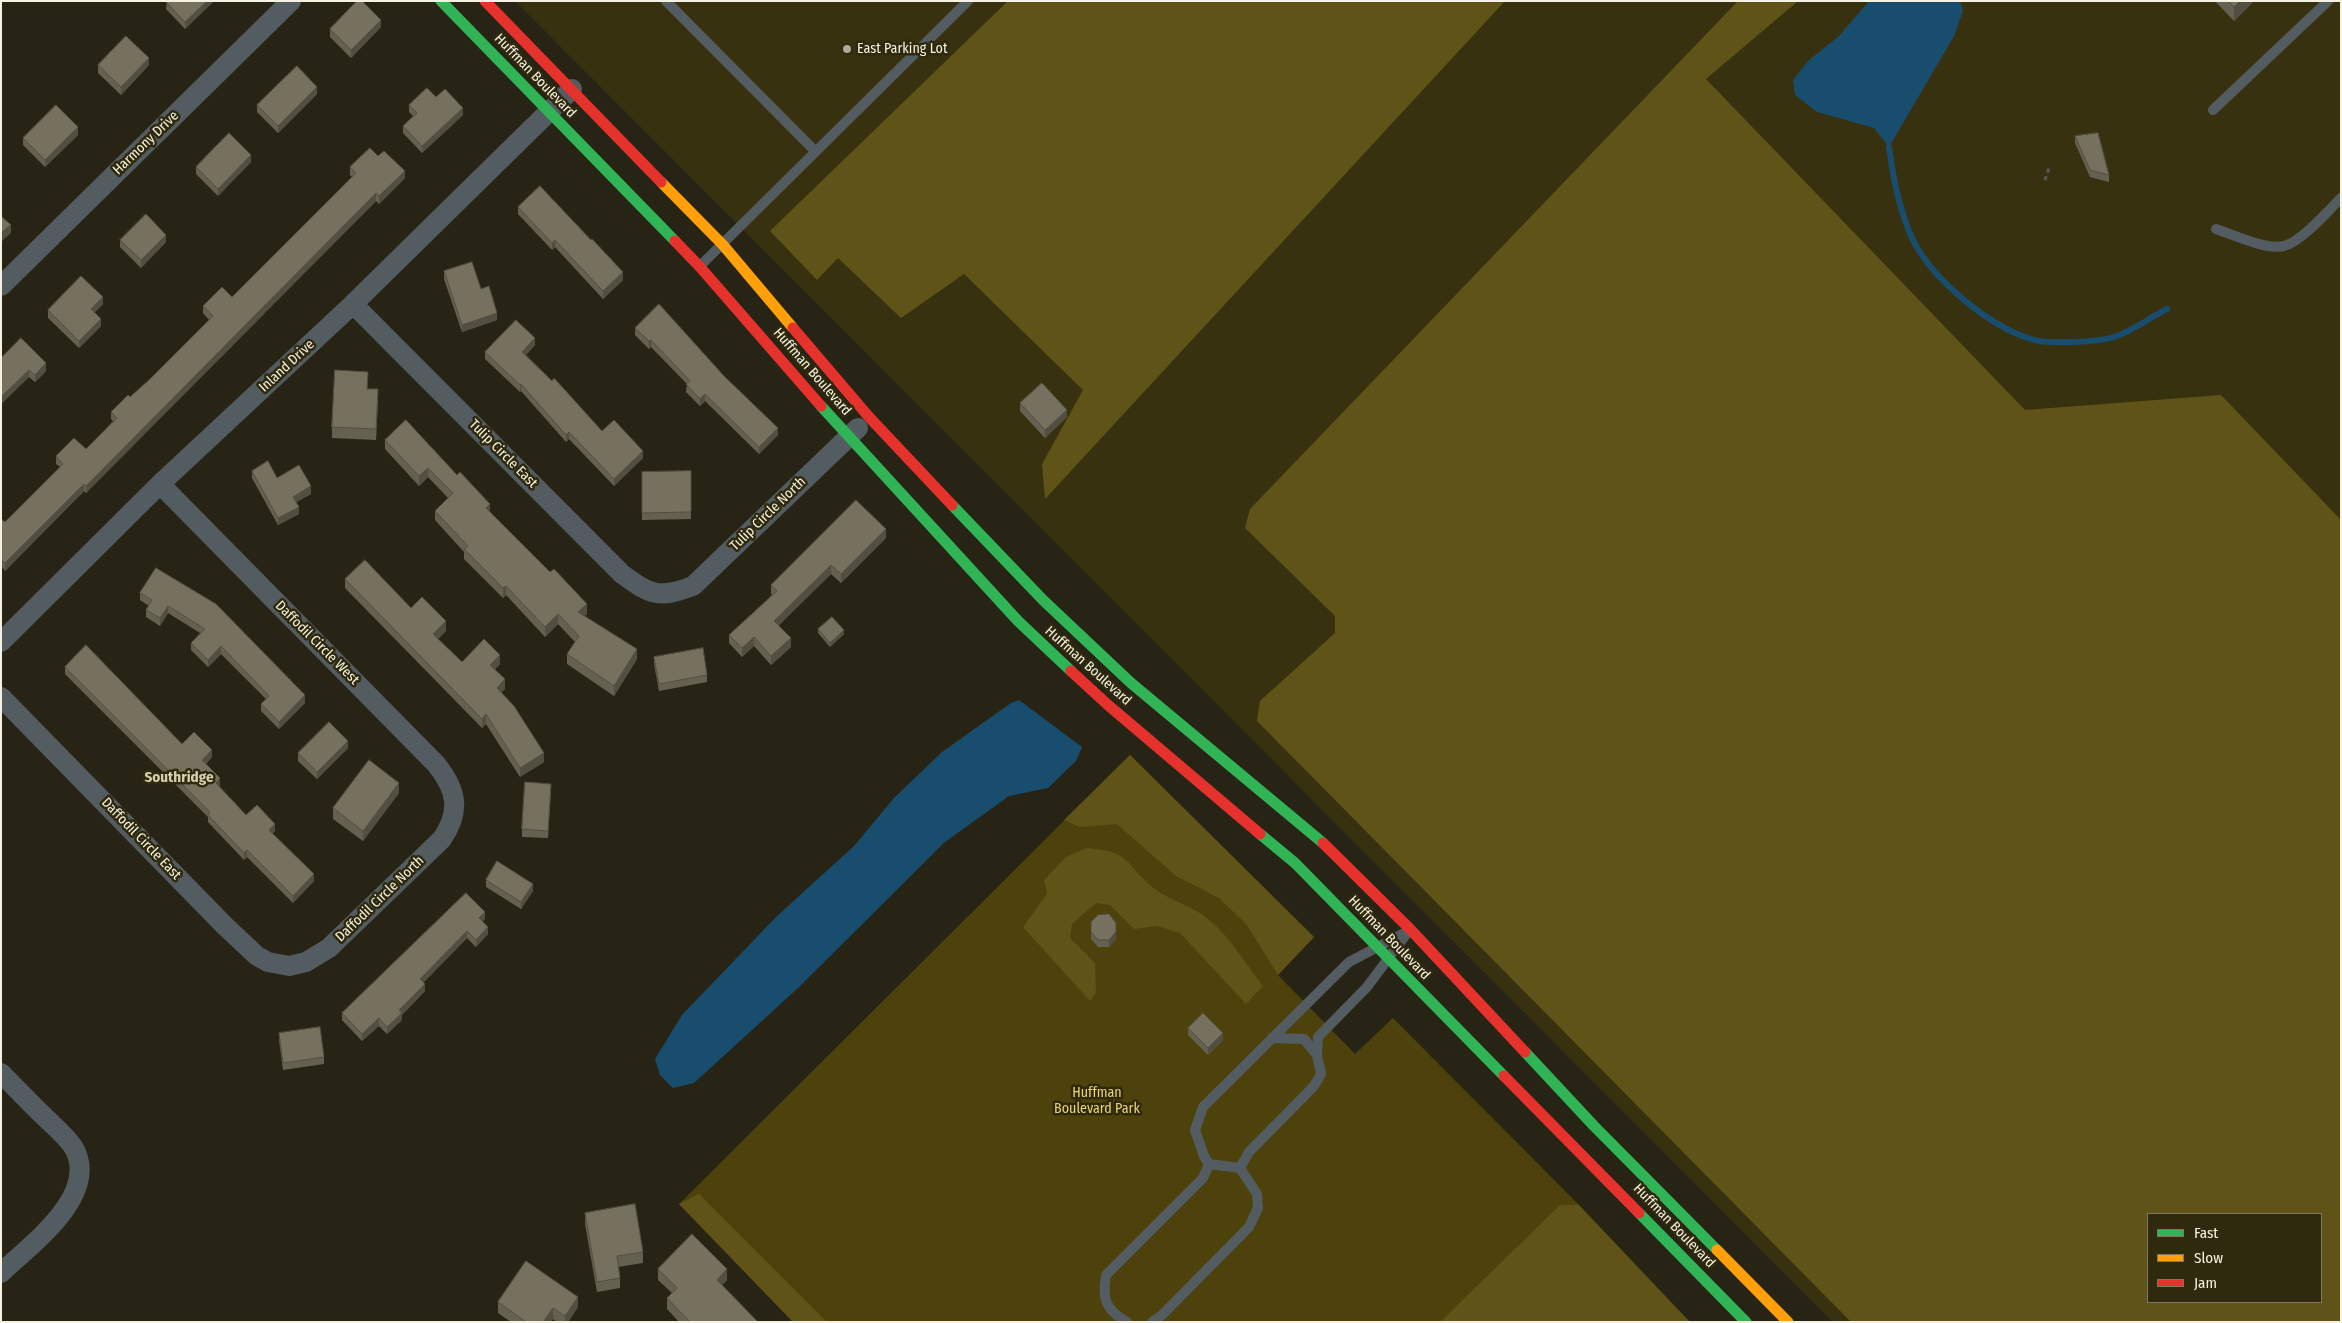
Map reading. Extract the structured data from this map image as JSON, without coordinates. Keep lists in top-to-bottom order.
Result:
{
  "streets": {
    "street": [
      "Huffman Boulevard",
      "Harmony Drive",
      "Inland Drive",
      "Tulip Circle East",
      "Tulip Circle North",
      "Daffodil Circle West",
      "Daffodil Circle East",
      "Daffodil Circle North"
    ]
  },
  "crossings": [
    ["Huffman Boulevard", "Inland Drive"],
    ["Huffman Boulevard", "Tulip Circle North"],
    ["Inland Drive", "Tulip Circle East"],
    ["Inland Drive", "Daffodil Circle West"],
    ["Tulip Circle East", "Tulip Circle North"],
    ["Daffodil Circle West", "Daffodil Circle North"],
    ["Daffodil Circle East", "Daffodil Circle North"]
  ],
  "districts": ["Southridge"],
  "parks": ["Huffman Boulevard Park"],
  "places": ["East Parking Lot"],
  "legend": ["Fast", "Slow", "Jam"]
}
